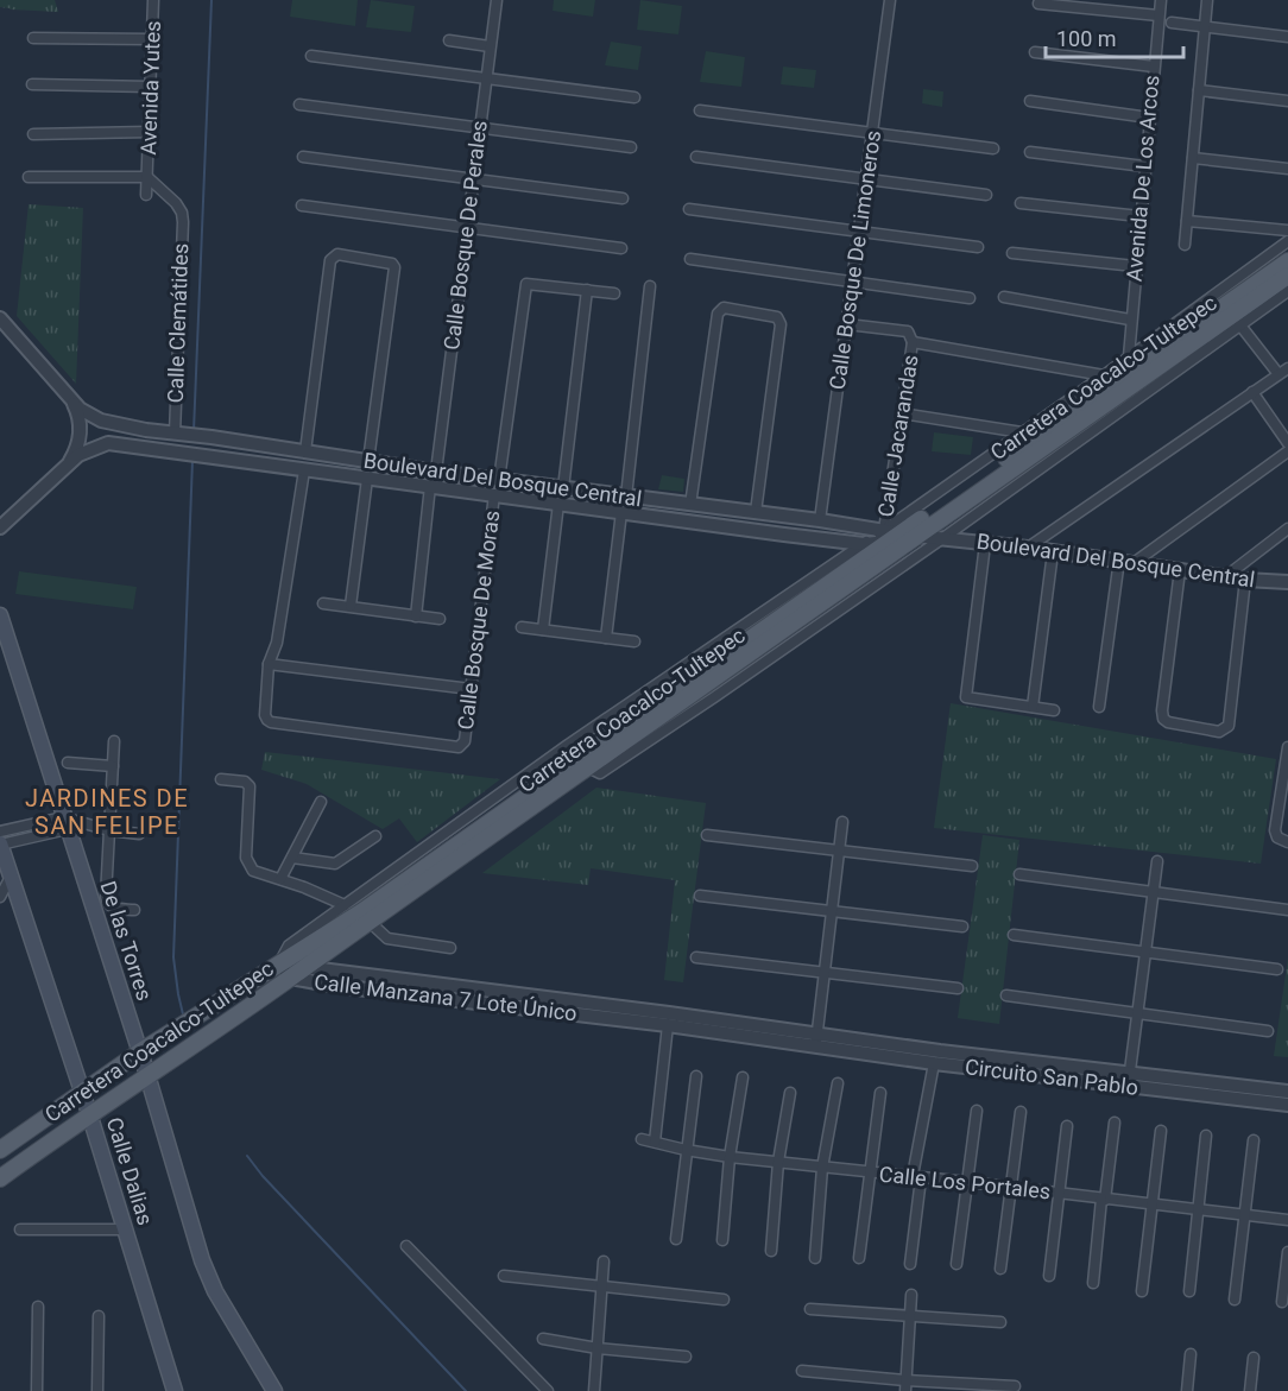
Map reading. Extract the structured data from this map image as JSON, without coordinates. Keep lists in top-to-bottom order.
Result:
{
  "streets": {
    "main road": ["Carretera Coacalco-Tultepec", "De las Torres", "Calle Dalias"],
    "street": [
      "Avenida Yutes",
      "Avenida De Los Arcos",
      "Calle Bosque De Perales",
      "Calle Bosque De Limoneros",
      "Calle Clemátides",
      "Calle Jacarandas",
      "Boulevard Del Bosque Central",
      "Calle Bosque De Moras",
      "Calle Manzana 7 Lote Único",
      "Circuito San Pablo",
      "Calle Los Portales"
    ]
  },
  "crossings": [
    ["Avenida Yutes", "Calle Clemátides"],
    ["Calle Bosque De Perales", "Boulevard Del Bosque Central"],
    ["Calle Bosque De Limoneros", "Boulevard Del Bosque Central"],
    ["Calle Clemátides", "Boulevard Del Bosque Central"],
    ["Carretera Coacalco-Tultepec", "Calle Jacarandas"],
    ["Carretera Coacalco-Tultepec", "Boulevard Del Bosque Central"],
    ["Carretera Coacalco-Tultepec", "De las Torres"],
    ["Carretera Coacalco-Tultepec", "Calle Manzana 7 Lote Único"],
    ["Carretera Coacalco-Tultepec", "Calle Dalias"],
    ["Calle Jacarandas", "Boulevard Del Bosque Central"],
    ["Boulevard Del Bosque Central", "Calle Bosque De Moras"],
    ["Calle Manzana 7 Lote Único", "Circuito San Pablo"]
  ],
  "districts": ["JARDINES DE SAN FELIPE"],
  "scale_bar": "100 m"
}
